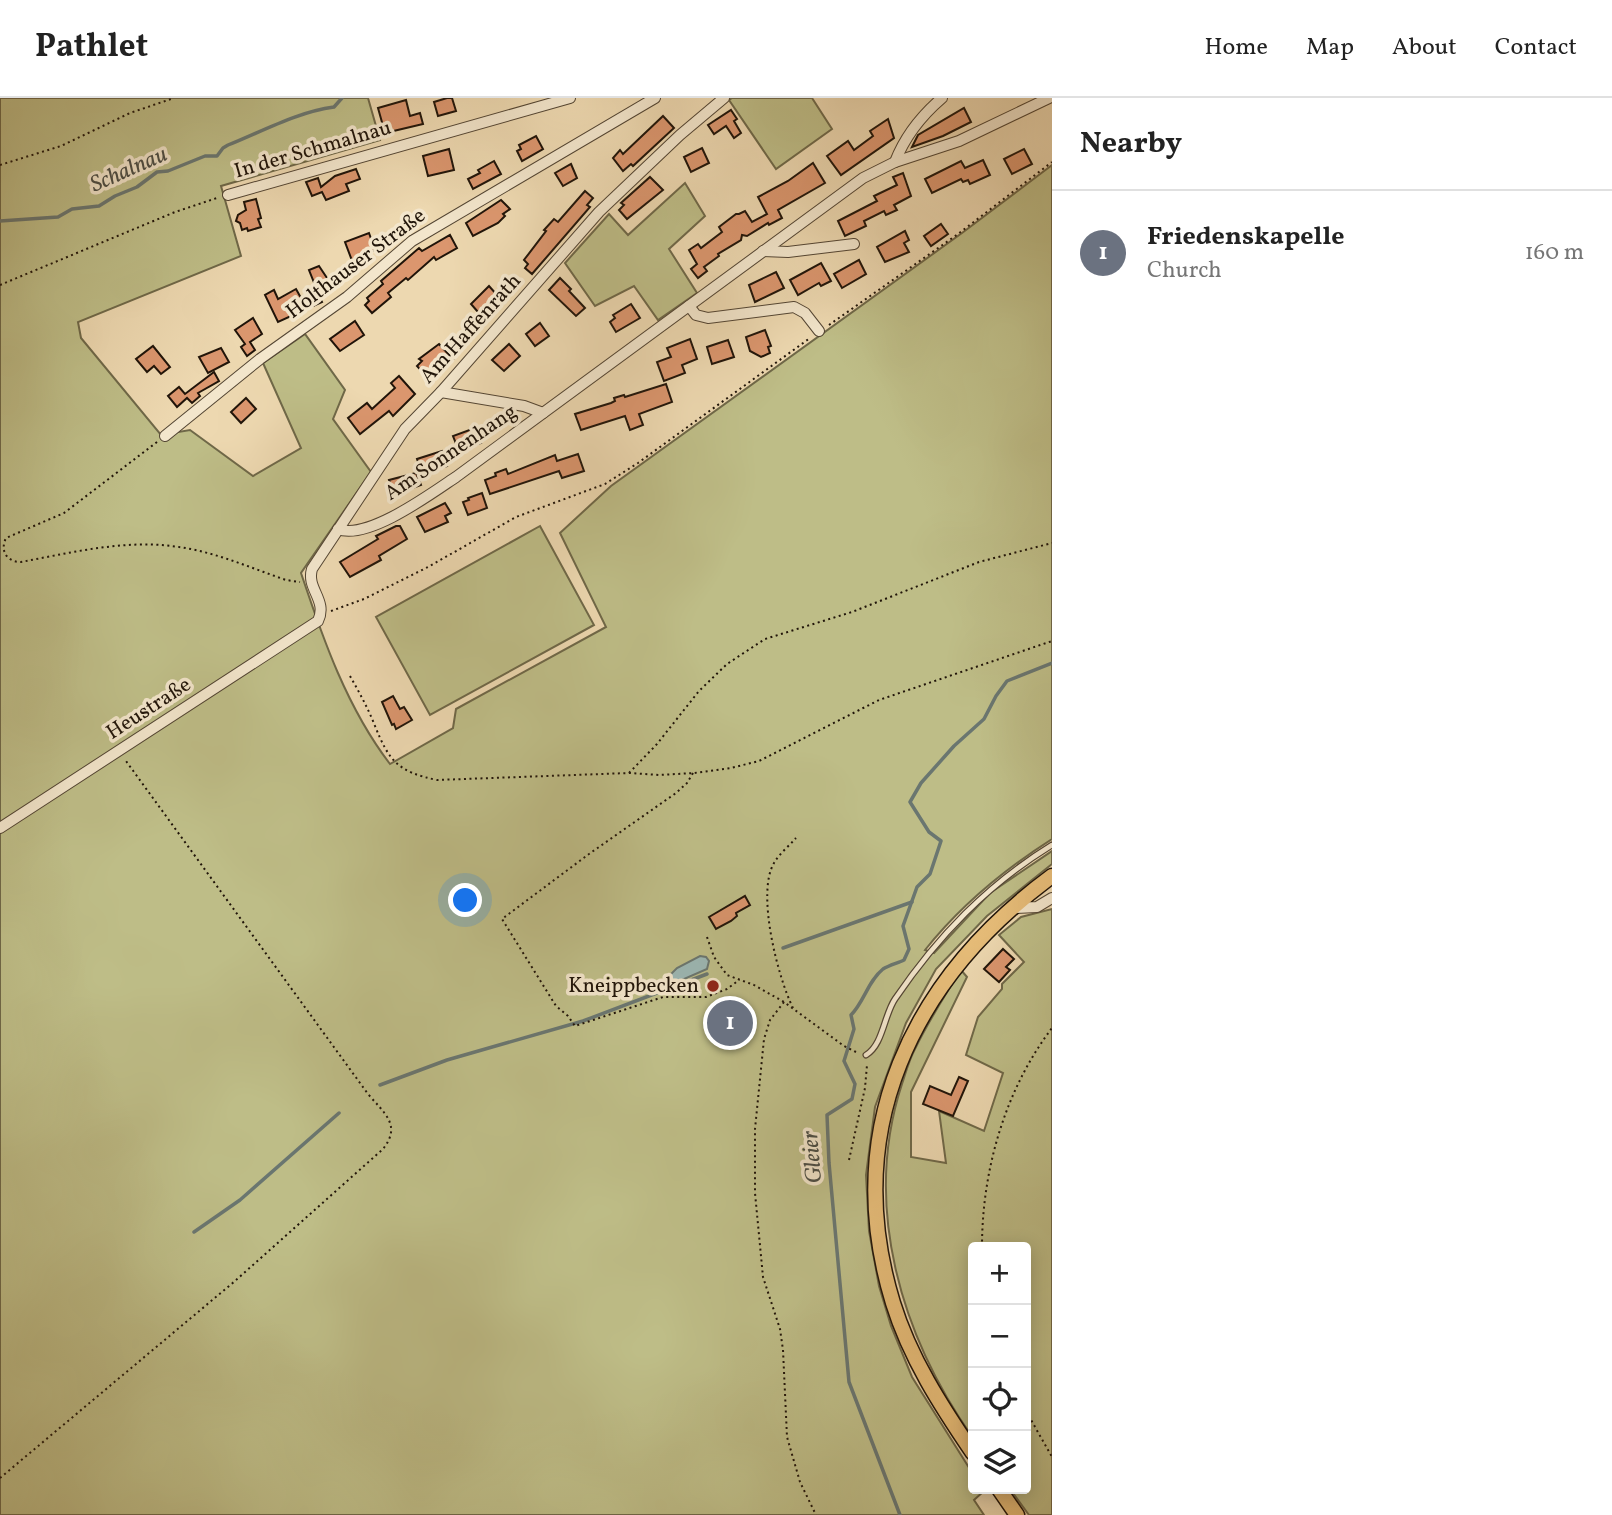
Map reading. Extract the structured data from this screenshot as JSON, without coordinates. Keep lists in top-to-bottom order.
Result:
{
  "streets": {
    "street": [
      "In der Schmalnau",
      "Holthauser Straße",
      "Am Haffenrath",
      "Am Sonnenhang",
      "Heustraße"
    ]
  },
  "crossings": [
    ["Am Haffenrath", "Am Sonnenhang"]
  ],
  "water": ["Schalnau", "Gleier"],
  "places": ["Kneippbecken"],
  "page": {
    "header": "Pathlet",
    "nav": [
      "Home",
      "Map",
      "About",
      "Contact"
    ],
    "heading": "Nearby",
    "list": [
      {
        "mark": "1",
        "name": "Friedenskapelle",
        "note": "Church",
        "value": "160 m"
      }
    ],
    "pins": "1",
    "map_buttons": ["+", "−"]
  }
}
